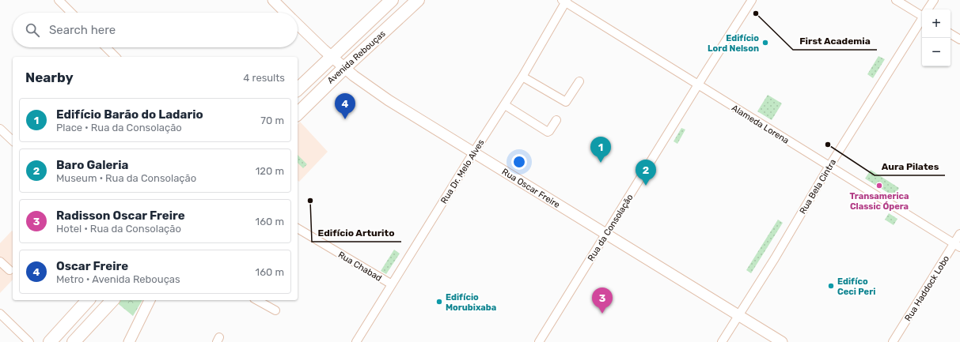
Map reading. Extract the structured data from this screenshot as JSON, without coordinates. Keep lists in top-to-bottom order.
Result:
{
  "streets": {
    "main road": ["Avenida Rebouças"],
    "street": [
      "Alameda Lorena",
      "Rua Dr. Melo Alves",
      "Rua Bela Cintra",
      "Rua Oscar Freire",
      "Rua da Consolação",
      "Rua Chabad",
      "Rua Haddock Lobo"
    ]
  },
  "crossings": [
    ["Avenida Rebouças", "Rua Oscar Freire"],
    ["Alameda Lorena", "Rua Dr. Melo Alves"],
    ["Alameda Lorena", "Rua Bela Cintra"],
    ["Alameda Lorena", "Rua da Consolação"],
    ["Alameda Lorena", "Rua Haddock Lobo"],
    ["Rua Dr. Melo Alves", "Rua Oscar Freire"],
    ["Rua Dr. Melo Alves", "Rua Chabad"],
    ["Rua Bela Cintra", "Rua Oscar Freire"],
    ["Rua Oscar Freire", "Rua da Consolação"]
  ],
  "places": [
    "First Academia",
    "Edifício Lord Nelson",
    "Aura Pilates",
    "Transamerica Classic Ópera",
    "Edifício Arturito",
    "Edifíco Ceci Peri",
    "Edifício Morubixaba"
  ],
  "page": {
    "map_buttons": ["+", "−"],
    "search": "Search here",
    "heading": ["Nearby", "4 results"],
    "pins": [
      "4",
      "1",
      "2",
      "3"
    ],
    "list": [
      {
        "mark": "1",
        "name": "Edifício Barão do Ladario",
        "note": "Place · Rua da Consolação",
        "value": "70 m"
      },
      {
        "mark": "2",
        "name": "Baro Galeria",
        "note": "Museum · Rua da Consolação",
        "value": "120 m"
      },
      {
        "mark": "3",
        "name": "Radisson Oscar Freire",
        "note": "Hotel · Rua da Consolação",
        "value": "160 m"
      },
      {
        "mark": "4",
        "name": "Oscar Freire",
        "note": "Metro · Avenida Rebouças",
        "value": "160 m"
      }
    ]
  }
}
